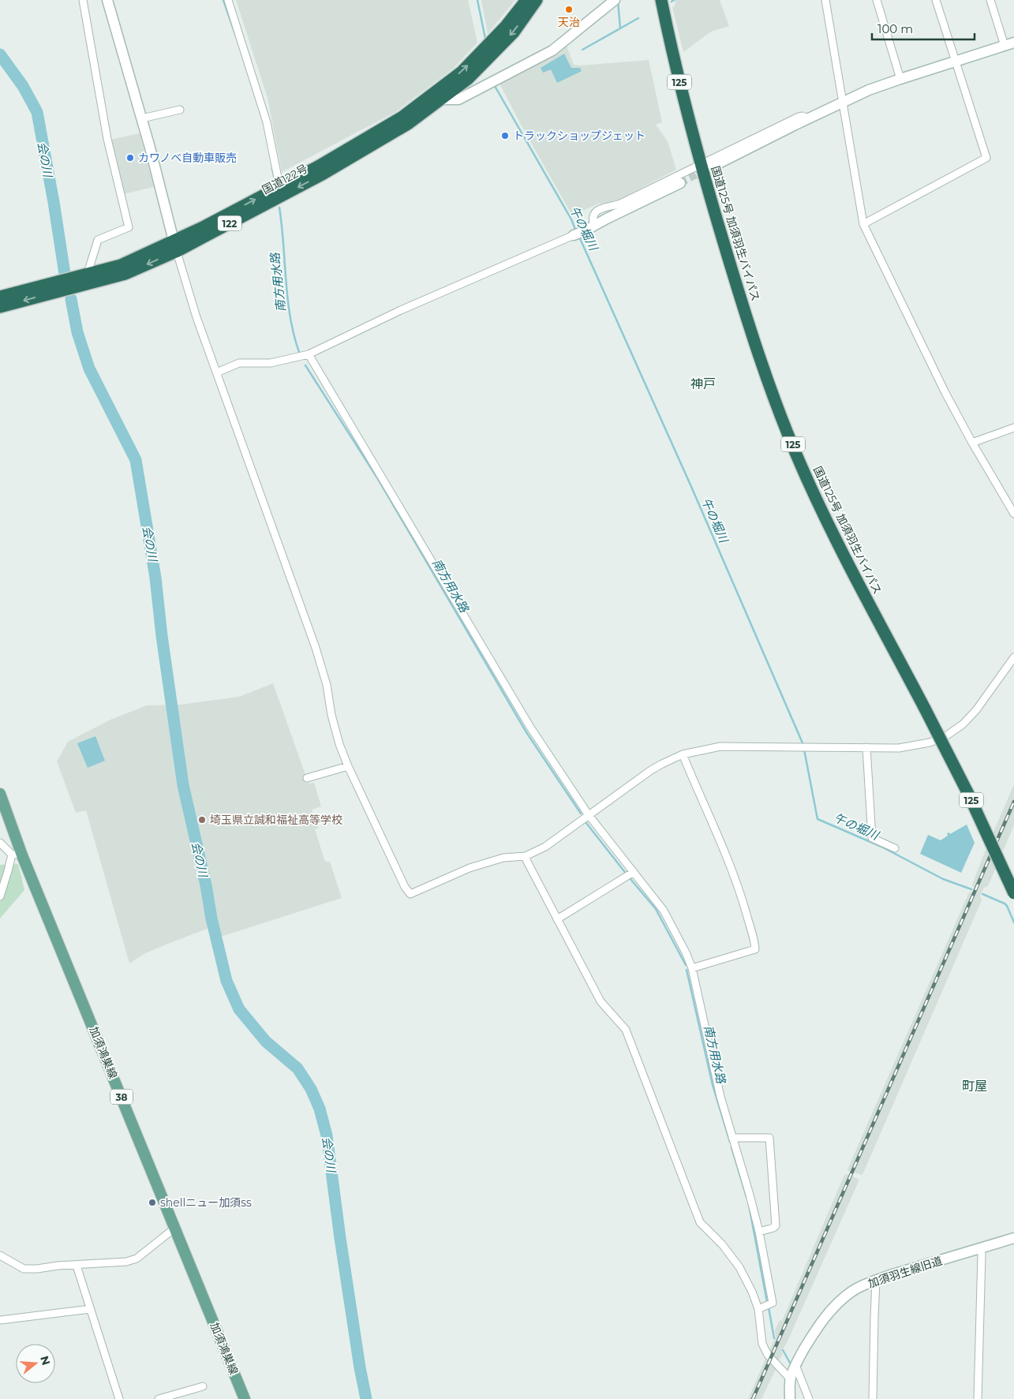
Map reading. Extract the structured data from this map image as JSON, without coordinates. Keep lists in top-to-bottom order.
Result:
{
  "streets": {
    "highway": [
      "125",
      "国道122号",
      "122",
      "国道125号 加須羽生バイパス"
    ],
    "main road": ["加須鴻巣線", "38"],
    "street": ["加須羽生線旧道"]
  },
  "districts": ["神戸", "町屋"],
  "water": ["会の川", "午の堀川", "南方用水路"],
  "places": [
    "天治",
    "トラックショップジェット",
    "カワノベ自動車販売",
    "埼玉県立誠和福祉高等学校",
    "shellニュー加須ss"
  ],
  "scale_bar": "100 m",
  "north": "right"
}
